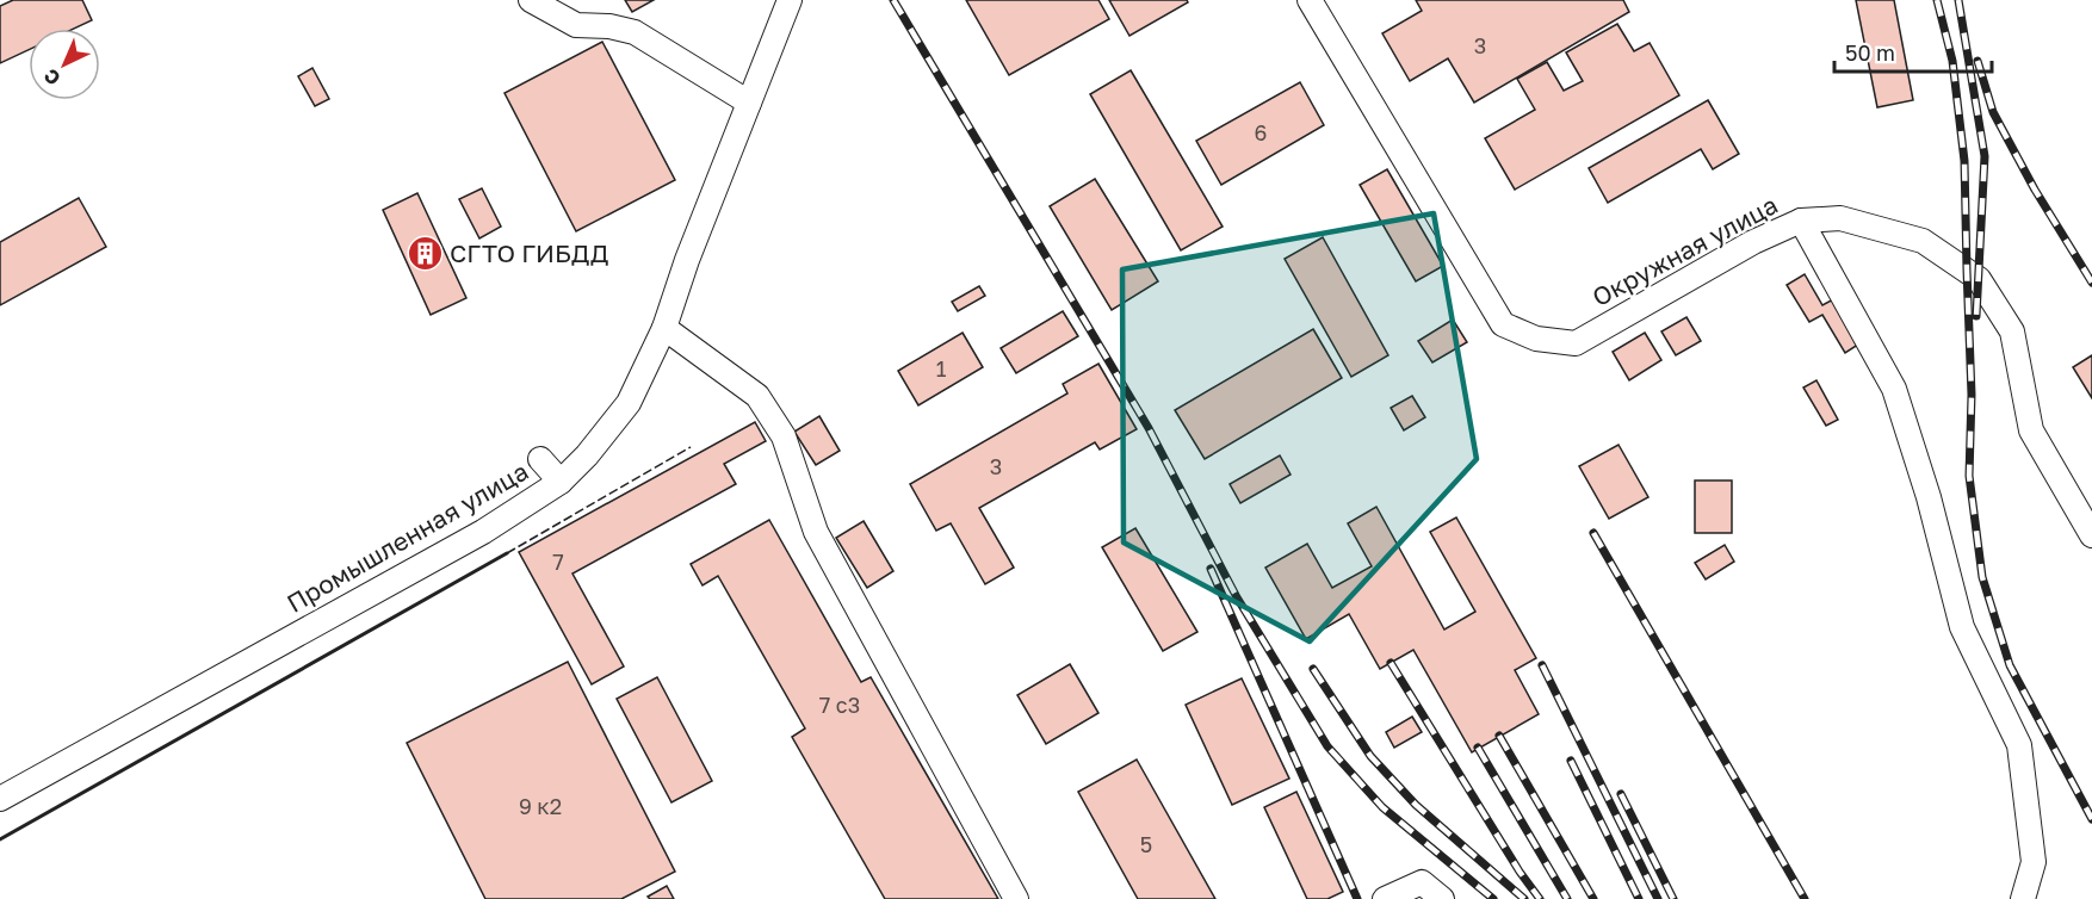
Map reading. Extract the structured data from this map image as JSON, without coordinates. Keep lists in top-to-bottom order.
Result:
{
  "streets": {
    "street": ["Окружная улица", "Промышленная улица"]
  },
  "places": {
    "building": ["СГТО ГИБДД"]
  },
  "house_numbers": [
    "3",
    "6",
    "1",
    "3",
    "7",
    "7 с3",
    "9 к2",
    "5"
  ],
  "scale_bar": "50 m",
  "north": "bottom left"
}
